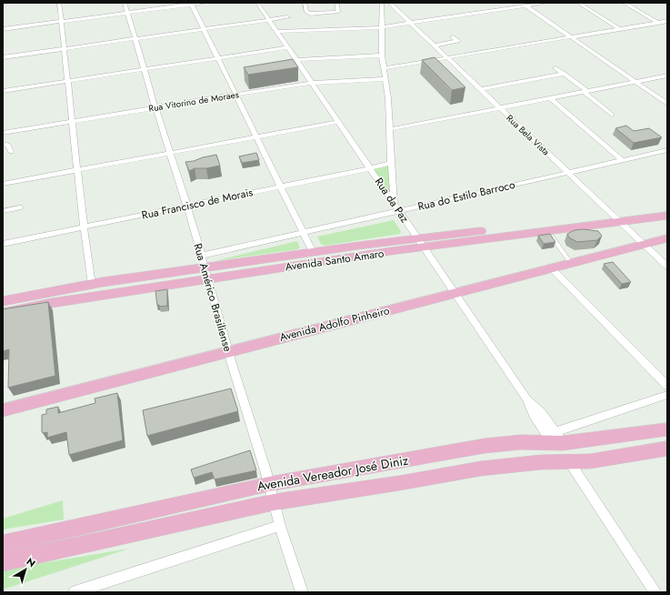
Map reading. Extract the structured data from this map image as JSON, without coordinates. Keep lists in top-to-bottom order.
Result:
{
  "streets": {
    "main road": ["Avenida Santo Amaro", "Avenida Adolfo Pinheiro", "Avenida Vereador José Diniz"],
    "street": [
      "Rua Vitorino de Moraes",
      "Rua Bela Vista",
      "Rua do Estilo Barroco",
      "Rua da Paz",
      "Rua Francisco de Morais",
      "Rua Américo Brasiliense"
    ]
  },
  "crossings": [
    ["Rua Vitorino de Moraes", "Rua da Paz"],
    ["Rua Vitorino de Moraes", "Rua Américo Brasiliense"],
    ["Rua Bela Vista", "Rua do Estilo Barroco"],
    ["Rua Bela Vista", "Avenida Santo Amaro"],
    ["Rua Bela Vista", "Avenida Adolfo Pinheiro"],
    ["Rua do Estilo Barroco", "Rua da Paz"],
    ["Rua do Estilo Barroco", "Rua Américo Brasiliense"],
    ["Rua da Paz", "Rua Francisco de Morais"],
    ["Rua da Paz", "Avenida Santo Amaro"],
    ["Rua da Paz", "Avenida Adolfo Pinheiro"],
    ["Rua da Paz", "Avenida Vereador José Diniz"],
    ["Rua Francisco de Morais", "Rua Américo Brasiliense"],
    ["Avenida Santo Amaro", "Rua Américo Brasiliense"],
    ["Rua Américo Brasiliense", "Avenida Adolfo Pinheiro"],
    ["Rua Américo Brasiliense", "Avenida Vereador José Diniz"]
  ],
  "north": "top right"
}
